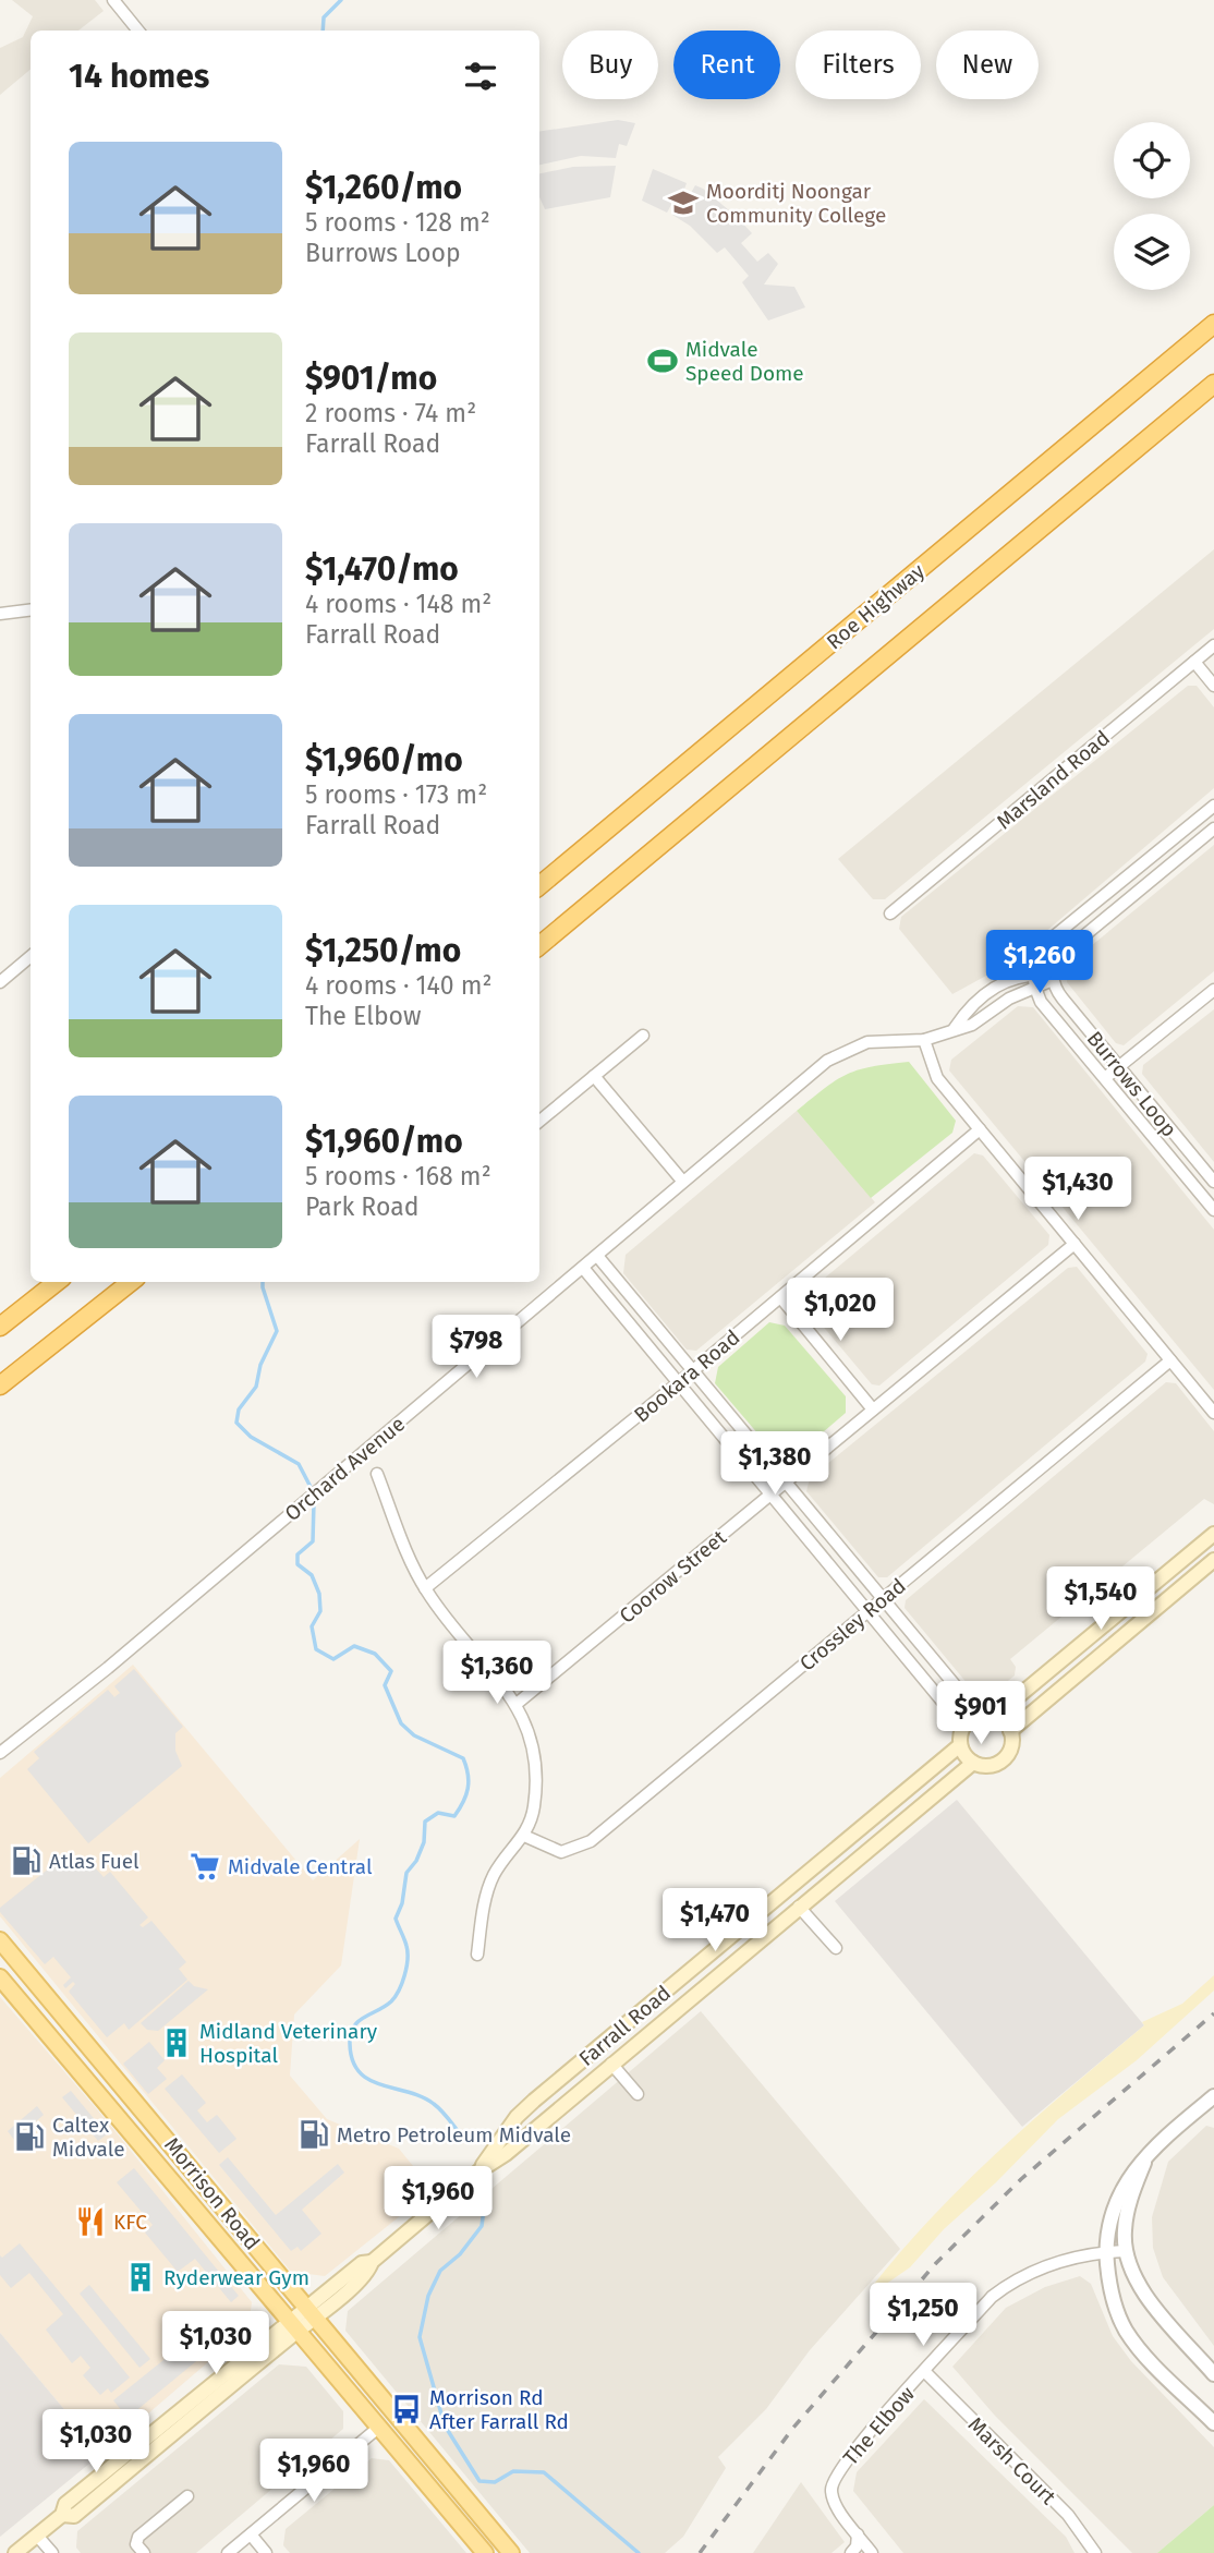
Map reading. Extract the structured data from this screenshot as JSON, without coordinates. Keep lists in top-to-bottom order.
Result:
{
  "streets": {
    "highway": ["Roe Highway"],
    "main road": ["Farrall Road", "Morrison Road"],
    "street": [
      "Marsland Road",
      "Burrows Loop",
      "Bookara Road",
      "Orchard Avenue",
      "Coorow Street",
      "Crossley Road",
      "The Elbow",
      "Marsh Court"
    ]
  },
  "crossings": [
    ["Burrows Loop", "Orchard Avenue"],
    ["Farrall Road", "Morrison Road"],
    ["The Elbow", "Marsh Court"]
  ],
  "places": {
    "school or university": ["Moorditj Noongar Community College"],
    "sports": ["Midvale Speed Dome"],
    "fuel station": ["Atlas Fuel", "Metro Petroleum Midvale", "Caltex Midvale"],
    "supermarket": ["Midvale Central"],
    "building": ["Midland Veterinary Hospital", "Ryderwear Gym"],
    "restaurant": ["KFC"],
    "bus stop": ["Morrison Rd After Farrall Rd"]
  },
  "page": {
    "chip": [
      "Buy",
      "Rent",
      "Filters",
      "New"
    ],
    "heading": "14 homes",
    "list": [
      {
        "name": "$1,260/mo",
        "note": "5 rooms · 128 m² · Burrows Loop"
      },
      {
        "name": "$901/mo",
        "note": "2 rooms · 74 m² · Farrall Road"
      },
      {
        "name": "$1,470/mo",
        "note": "4 rooms · 148 m² · Farrall Road"
      },
      {
        "name": "$1,960/mo",
        "note": "5 rooms · 173 m² · Farrall Road"
      },
      {
        "name": "$1,250/mo",
        "note": "4 rooms · 140 m² · The Elbow"
      },
      {
        "name": "$1,960/mo",
        "note": "5 rooms · 168 m² · Park Road"
      }
    ],
    "price": [
      "$1,260",
      "$1,430",
      "$1,020",
      "$798",
      "$1,380",
      "$1,540",
      "$1,360",
      "$901",
      "$1,470",
      "$1,960",
      "$1,250",
      "$1,030",
      "$1,030",
      "$1,960"
    ]
  }
}
